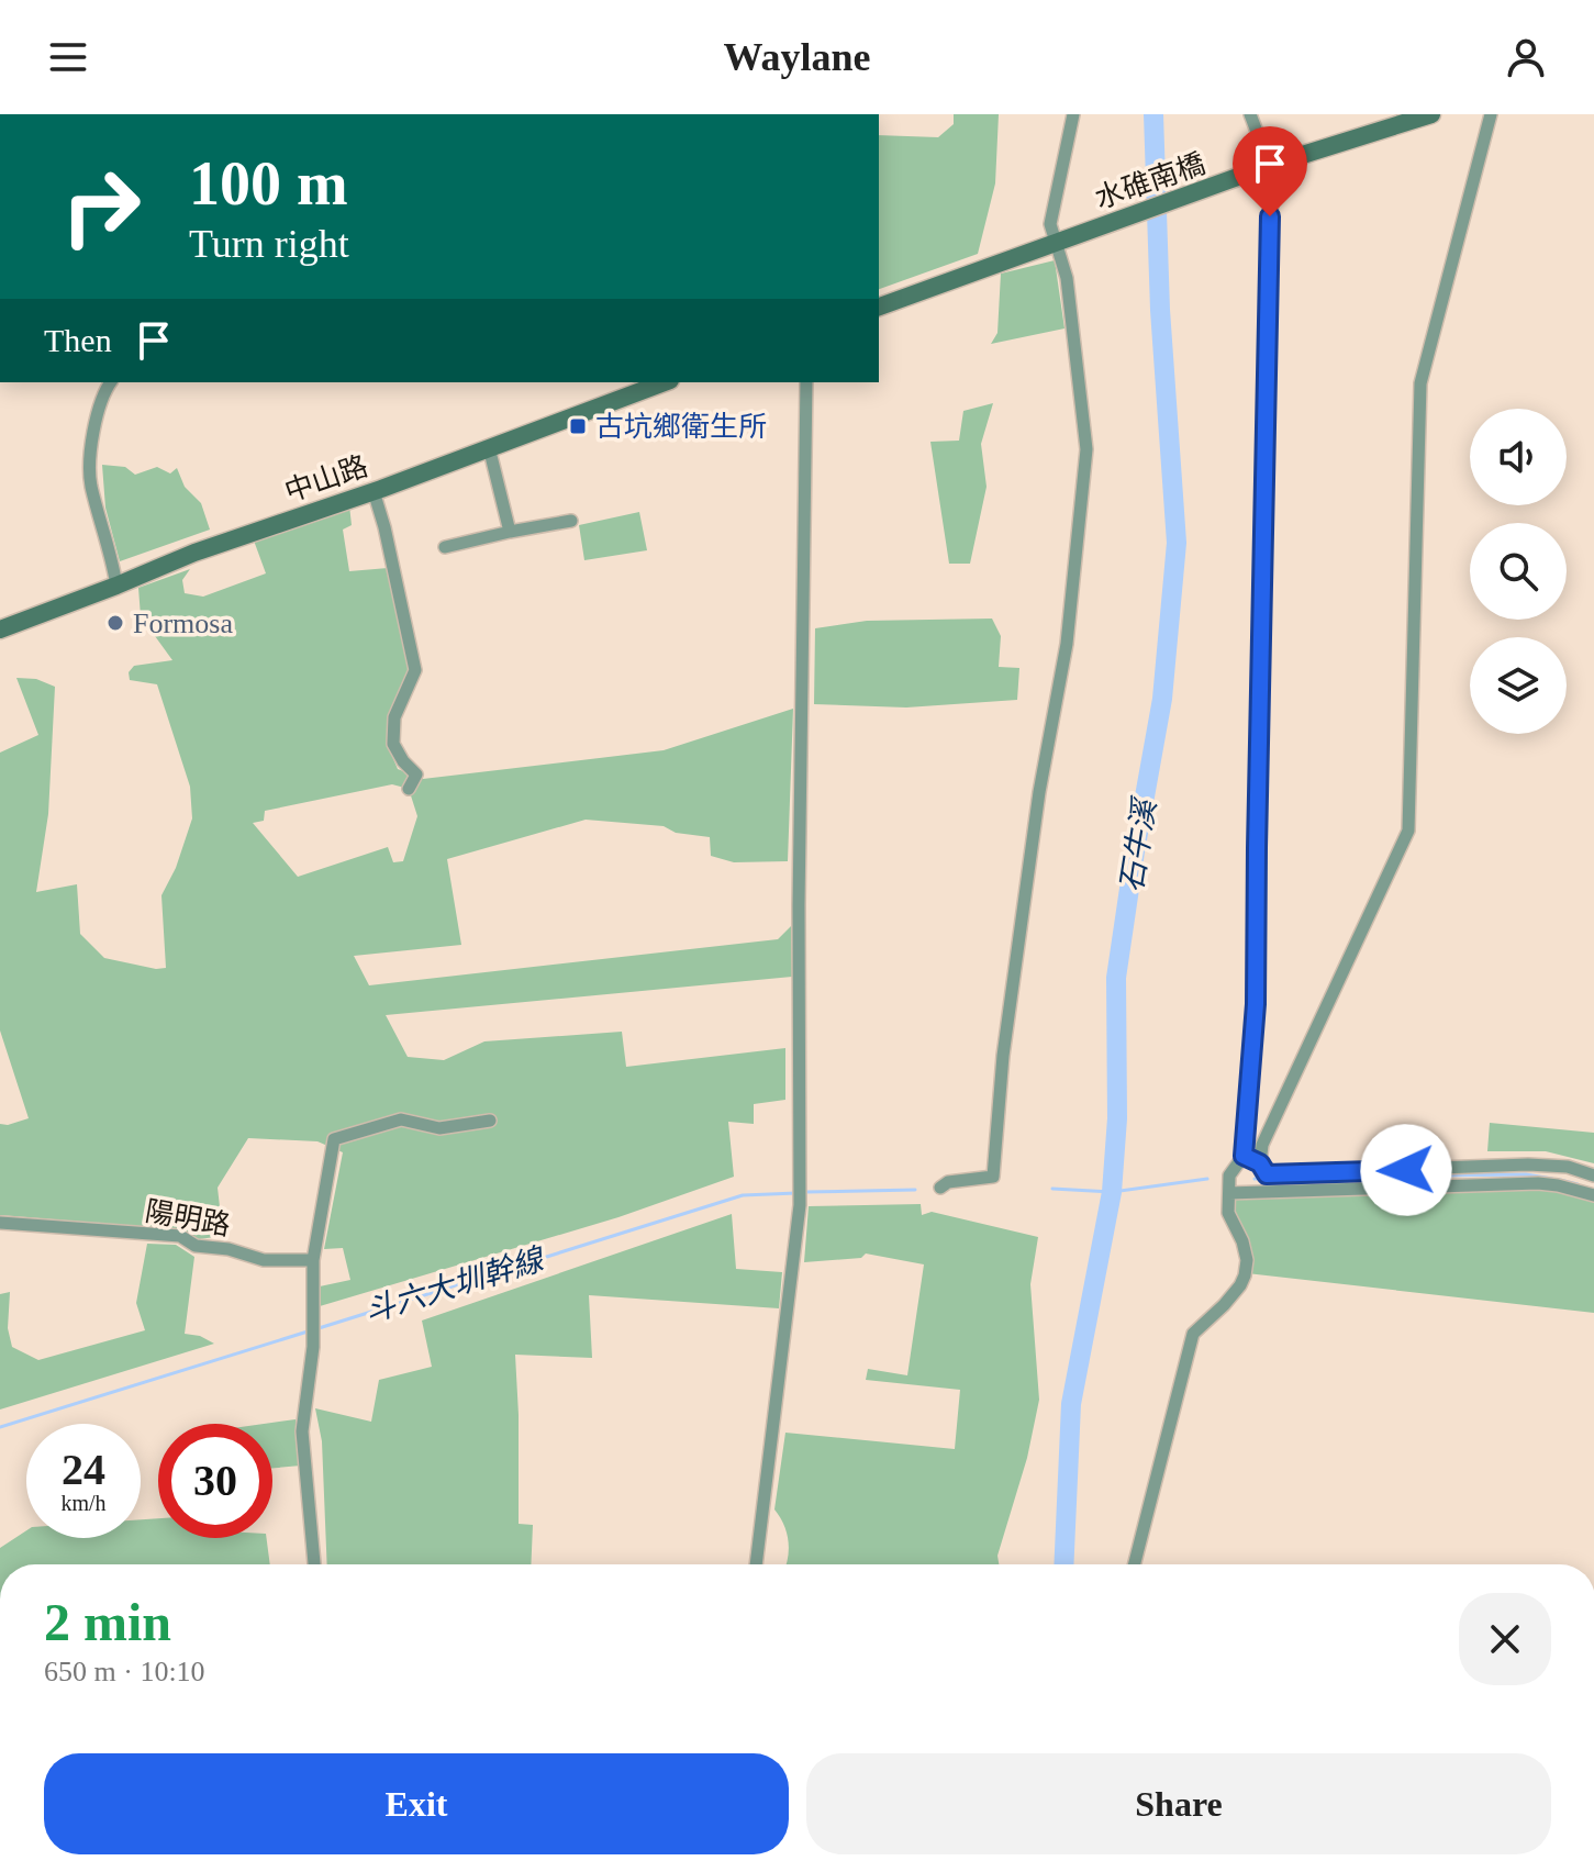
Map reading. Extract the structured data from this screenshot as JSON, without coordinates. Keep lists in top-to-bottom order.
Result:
{
  "streets": {
    "main road": ["水碓南橋", "中山路"],
    "street": ["陽明路"]
  },
  "water": ["石牛溪", "斗六大圳幹線"],
  "places": {
    "transit": ["古坑鄉衛生所"],
    "other": ["Formosa"]
  },
  "page": {
    "header": "Waylane",
    "turn": ["100 m", "Turn right"],
    "then": "Then",
    "speed": "24 km/h",
    "limit": "30",
    "heading": ["2 min", "650 m · 10:10"],
    "buttons": ["Exit", "Share"]
  }
}
